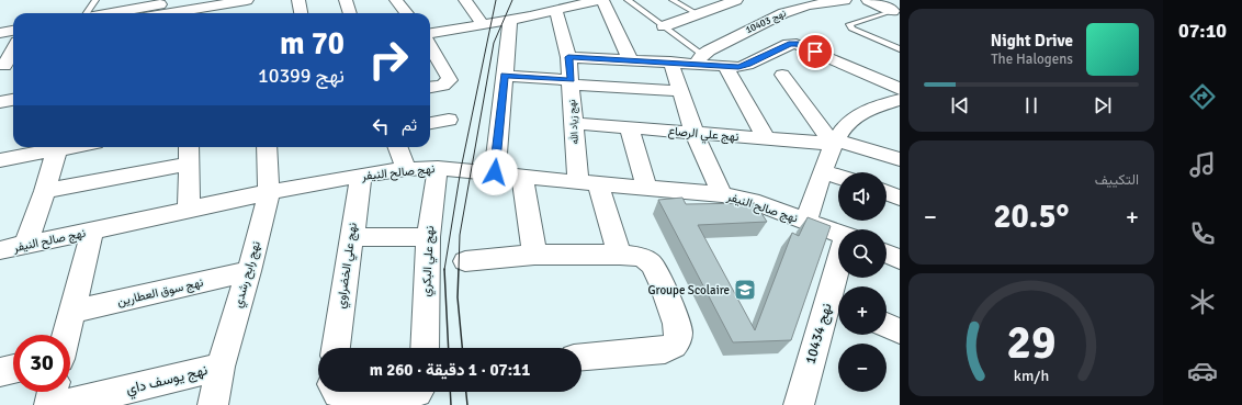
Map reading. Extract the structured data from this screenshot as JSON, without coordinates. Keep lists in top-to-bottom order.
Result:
{
  "streets": {
    "street": [
      "نهج 10403",
      "نهج زياد الله",
      "نهج علي الرصاع",
      "نهج صالح النيفر",
      "نهج علي البكري",
      "نهج علي الخضراوي",
      "نهج رابح رشدي",
      "نهج سوق العطارين",
      "نهج 10434",
      "نهج يوسف داي"
    ]
  },
  "crossings": [
    ["نهج زياد الله", "نهج علي الرصاع"],
    ["نهج زياد الله", "نهج صالح النيفر"],
    ["نهج صالح النيفر", "نهج علي البكري"],
    ["نهج صالح النيفر", "نهج علي الخضراوي"],
    ["نهج صالح النيفر", "نهج رابح رشدي"],
    ["نهج رابح رشدي", "نهج سوق العطارين"],
    ["نهج رابح رشدي", "نهج يوسف داي"]
  ],
  "places": {
    "school or university": ["Groupe Scolaire"]
  },
  "page": {
    "tabs": "07:10",
    "turn": ["70 m", "نهج 10399"],
    "song": ["Night Drive", "The Halogens"],
    "then": "ثم",
    "tile": "التكييف",
    "map_buttons": ["+", "−"],
    "heat": ["−", "20.5°", "+"],
    "limit": "30",
    "trip": "07:11 · 1 دقيقة · 260 m",
    "gauge": ["29", "km/h"]
  }
}
